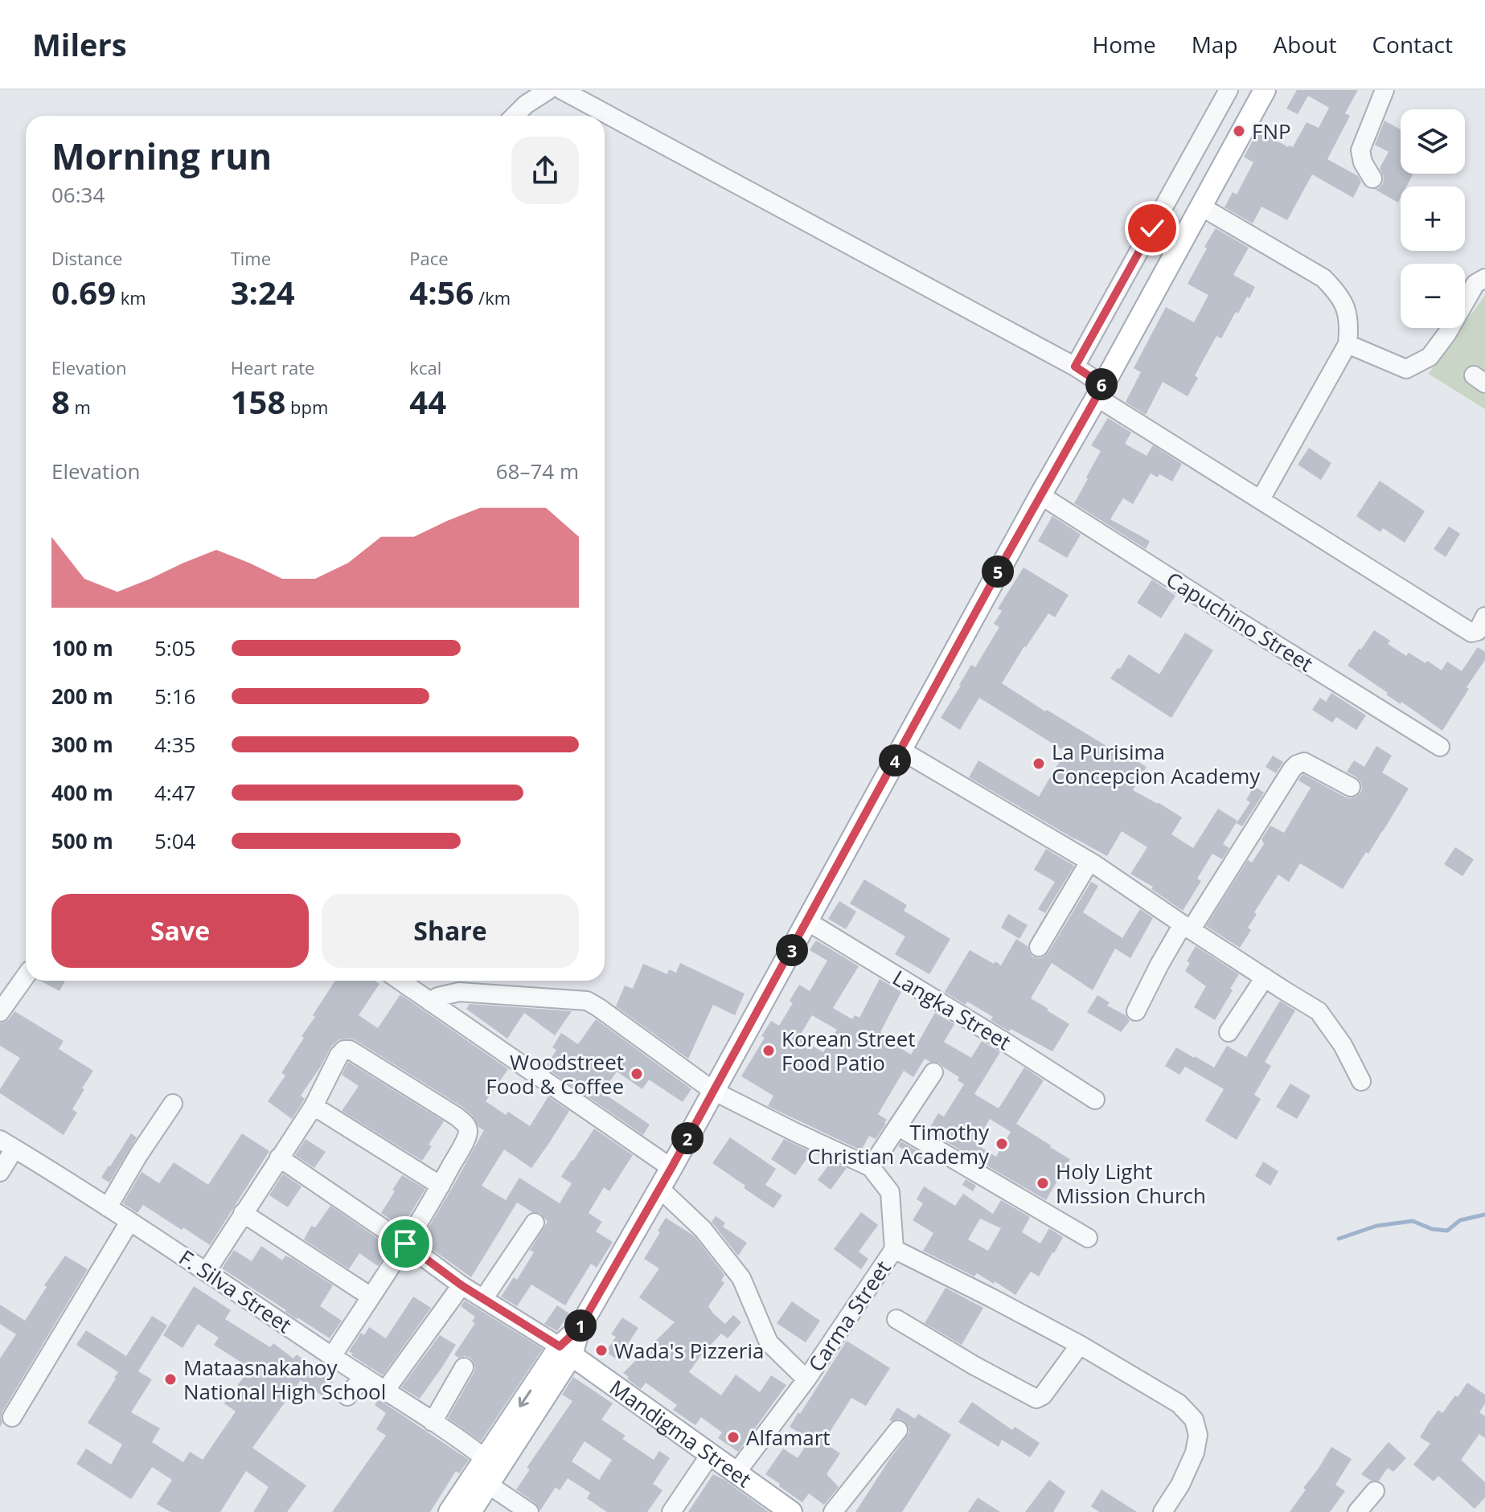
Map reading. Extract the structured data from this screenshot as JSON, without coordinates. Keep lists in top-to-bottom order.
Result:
{
  "streets": {
    "main road": ["Mandigma Street"],
    "street": [
      "Capuchino Street",
      "Langka Street",
      "F. Silva Street",
      "Carma Street"
    ]
  },
  "crossings": [
    ["Carma Street", "Mandigma Street"]
  ],
  "places": [
    "FNP",
    "La Purisima Concepcion Academy",
    "Korean Street Food Patio",
    "Woodstreet Food & Coffee",
    "Timothy Christian Academy",
    "Holy Light Mission Church",
    "Wada's Pizzeria",
    "Mataasnakahoy National High School",
    "Alfamart"
  ],
  "page": {
    "header": "Milers",
    "nav": [
      "Home",
      "Map",
      "About",
      "Contact"
    ],
    "map_buttons": ["+", "−"],
    "heading": ["Morning run", "06:34"],
    "stats": [
      ["Distance", "0.69 km"],
      ["Time", "3:24"],
      ["Pace", "4:56 /km"],
      ["Elevation", "8 m"],
      ["Heart rate", "158 bpm"],
      ["kcal", "44"]
    ],
    "pins": [
      "6",
      "5",
      "4",
      "3",
      "2",
      "1"
    ],
    "chart": ["Elevation", "68–74 m"],
    "list": [
      {
        "name": "100 m",
        "note": "5:05"
      },
      {
        "name": "200 m",
        "note": "5:16"
      },
      {
        "name": "300 m",
        "note": "4:35"
      },
      {
        "name": "400 m",
        "note": "4:47"
      },
      {
        "name": "500 m",
        "note": "5:04"
      }
    ],
    "buttons": ["Save", "Share"]
  }
}
